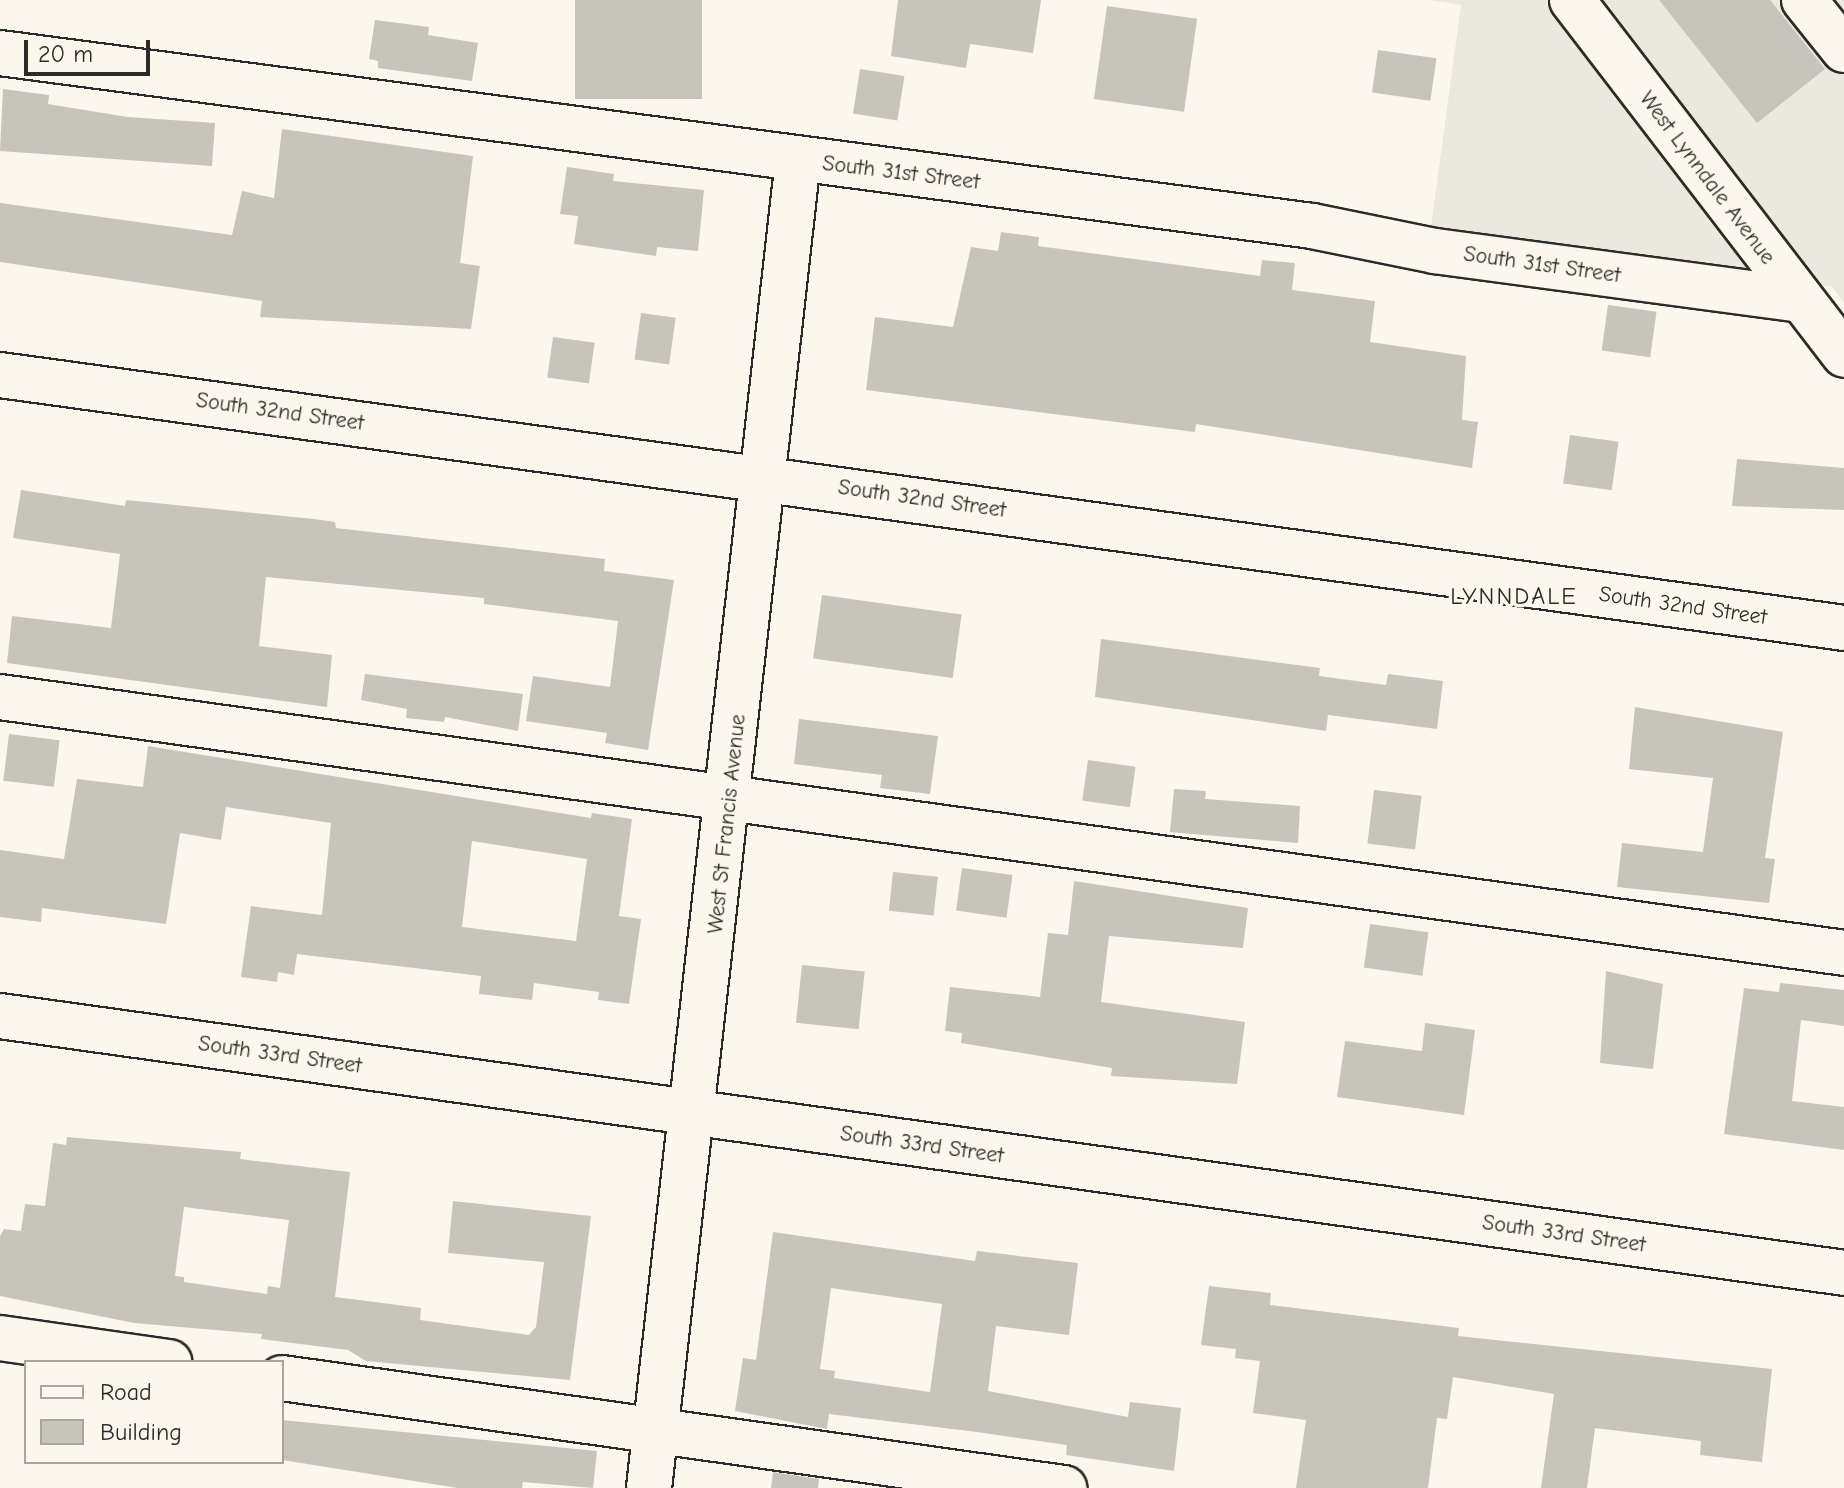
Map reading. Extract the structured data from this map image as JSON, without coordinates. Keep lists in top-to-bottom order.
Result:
{
  "streets": {
    "street": [
      "South 31st Street",
      "West Lynndale Avenue",
      "South 32nd Street",
      "West St Francis Avenue",
      "South 33rd Street"
    ]
  },
  "crossings": [
    ["South 31st Street", "West Lynndale Avenue"],
    ["South 31st Street", "West St Francis Avenue"],
    ["South 32nd Street", "West St Francis Avenue"],
    ["West St Francis Avenue", "South 33rd Street"]
  ],
  "districts": ["LYNNDALE"],
  "legend": ["Road", "Building"],
  "scale_bar": "20 m"
}
